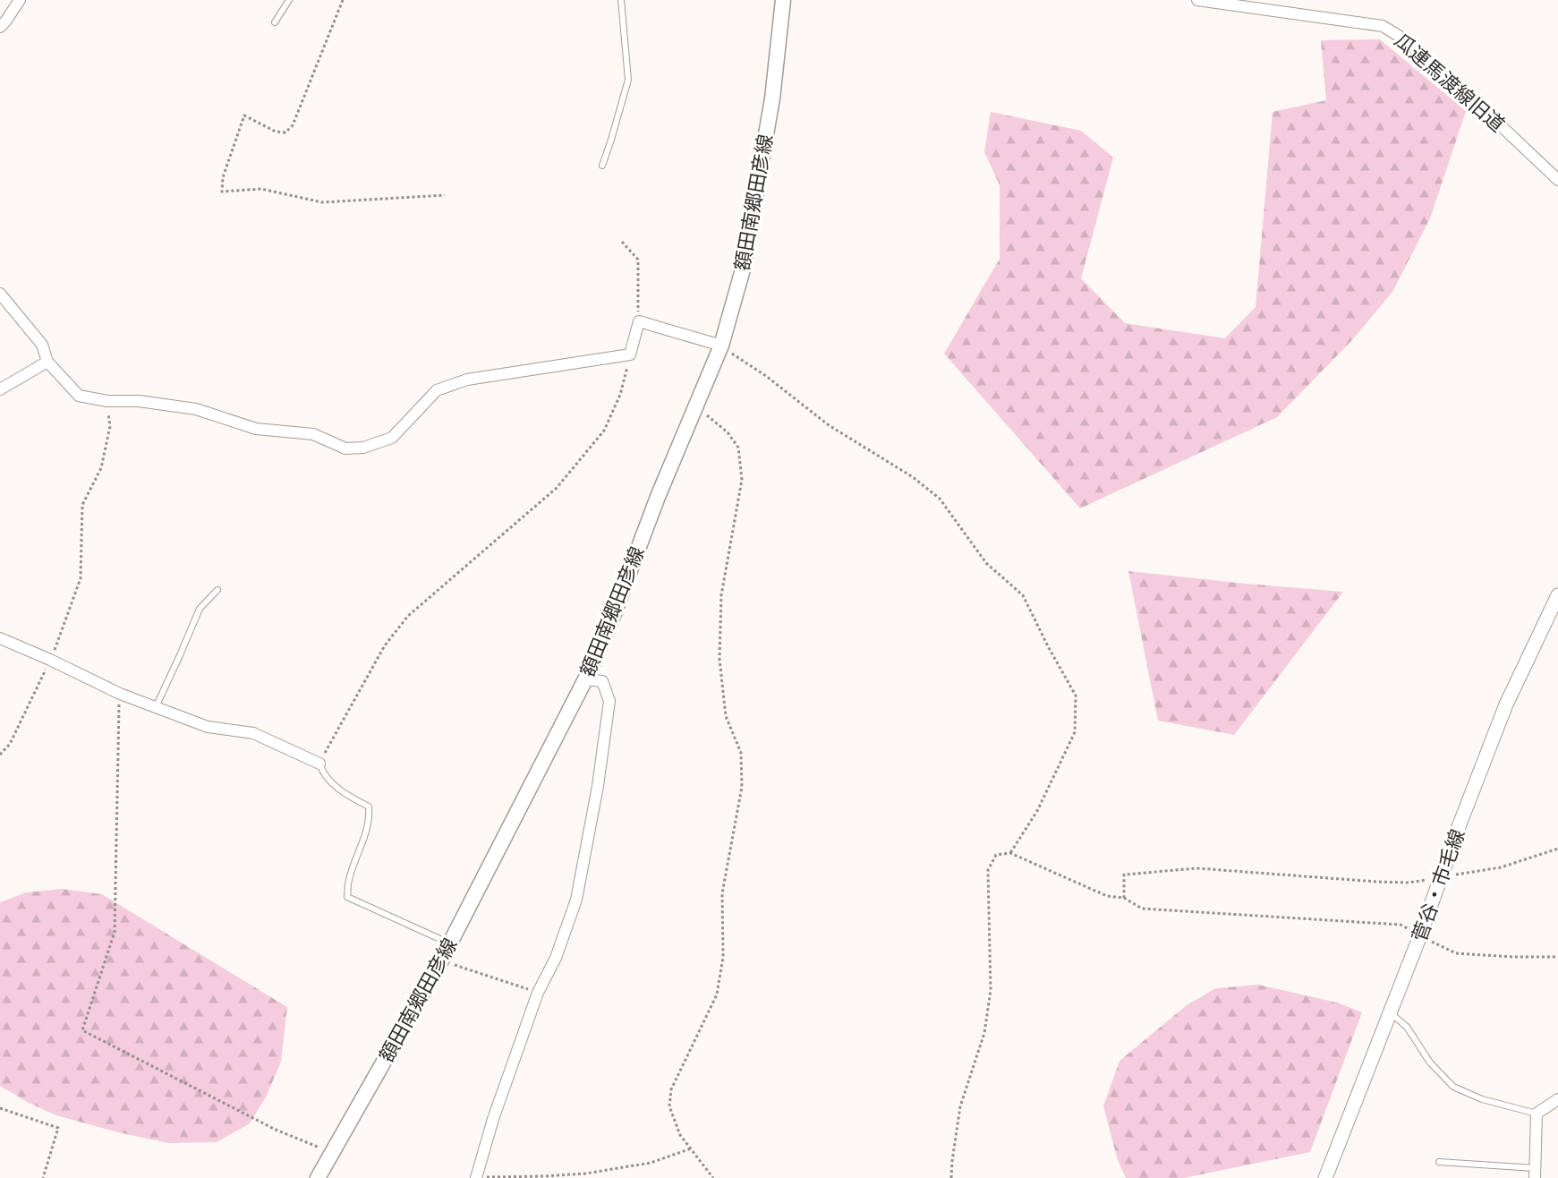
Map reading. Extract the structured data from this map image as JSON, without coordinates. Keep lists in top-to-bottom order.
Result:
{
  "streets": {
    "main road": ["額田南郷田彦線"],
    "street": ["瓜連馬渡線旧道", "菅谷・市毛線"]
  }
}
